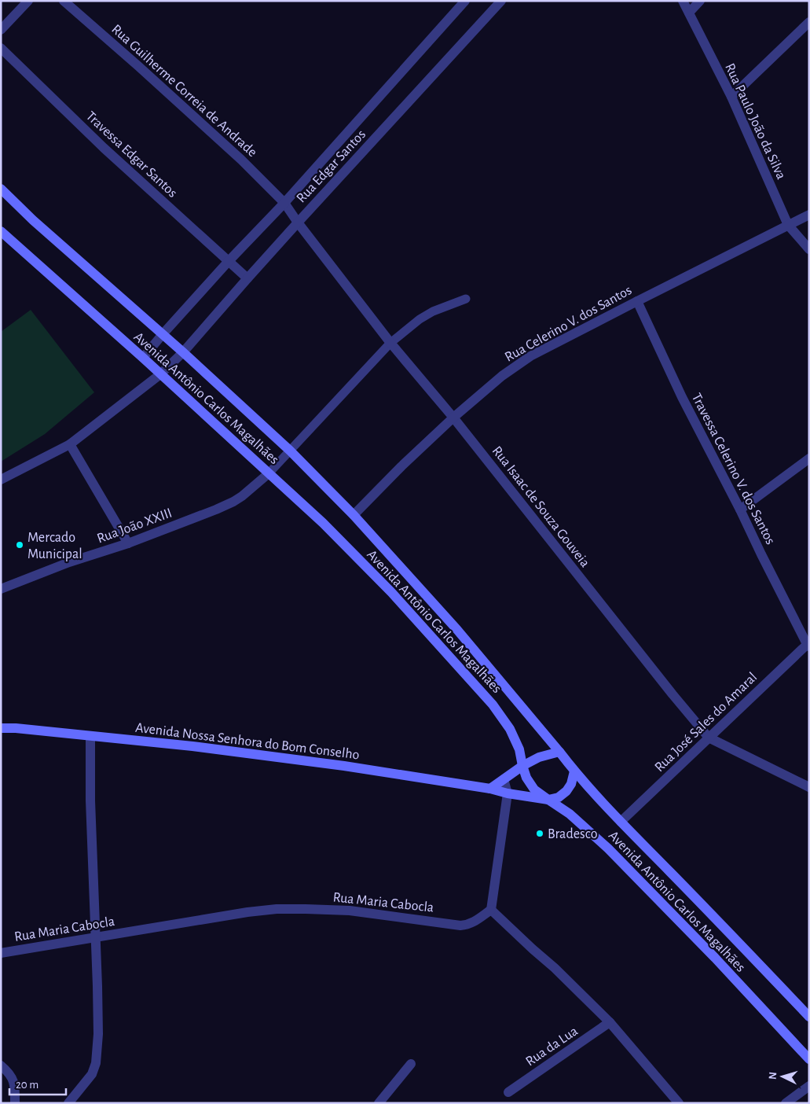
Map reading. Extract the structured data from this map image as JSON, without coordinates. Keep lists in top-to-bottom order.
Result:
{
  "streets": {
    "main road": ["Avenida Antônio Carlos Magalhães", "Avenida Nossa Senhora do Bom Conselho"],
    "street": [
      "Rua Guilherme Correia de Andrade",
      "Rua Paulo João da Silva",
      "Travessa Edgar Santos",
      "Rua Edgar Santos",
      "Rua Celerino V. dos Santos",
      "Travessa Celerino V. dos Santos",
      "Rua Isaac de Souza Gouveia",
      "Rua João XXIII",
      "Rua José Sales do Amaral",
      "Rua Maria Cabocla",
      "Rua da Lua"
    ]
  },
  "crossings": [
    ["Rua Guilherme Correia de Andrade", "Rua Edgar Santos"],
    ["Rua Guilherme Correia de Andrade", "Rua Isaac de Souza Gouveia"],
    ["Rua Paulo João da Silva", "Rua Celerino V. dos Santos"],
    ["Travessa Edgar Santos", "Rua Edgar Santos"],
    ["Rua Edgar Santos", "Avenida Antônio Carlos Magalhães"],
    ["Rua Edgar Santos", "Rua Isaac de Souza Gouveia"],
    ["Rua Celerino V. dos Santos", "Avenida Antônio Carlos Magalhães"],
    ["Rua Celerino V. dos Santos", "Travessa Celerino V. dos Santos"],
    ["Rua Celerino V. dos Santos", "Rua Isaac de Souza Gouveia"],
    ["Avenida Antônio Carlos Magalhães", "Rua João XXIII"],
    ["Avenida Antônio Carlos Magalhães", "Rua José Sales do Amaral"],
    ["Avenida Antônio Carlos Magalhães", "Avenida Nossa Senhora do Bom Conselho"],
    ["Travessa Celerino V. dos Santos", "Rua José Sales do Amaral"],
    ["Rua Isaac de Souza Gouveia", "Rua José Sales do Amaral"]
  ],
  "places": ["Mercado Municipal", "Bradesco"],
  "scale_bar": "20 m",
  "north": "left"
}
